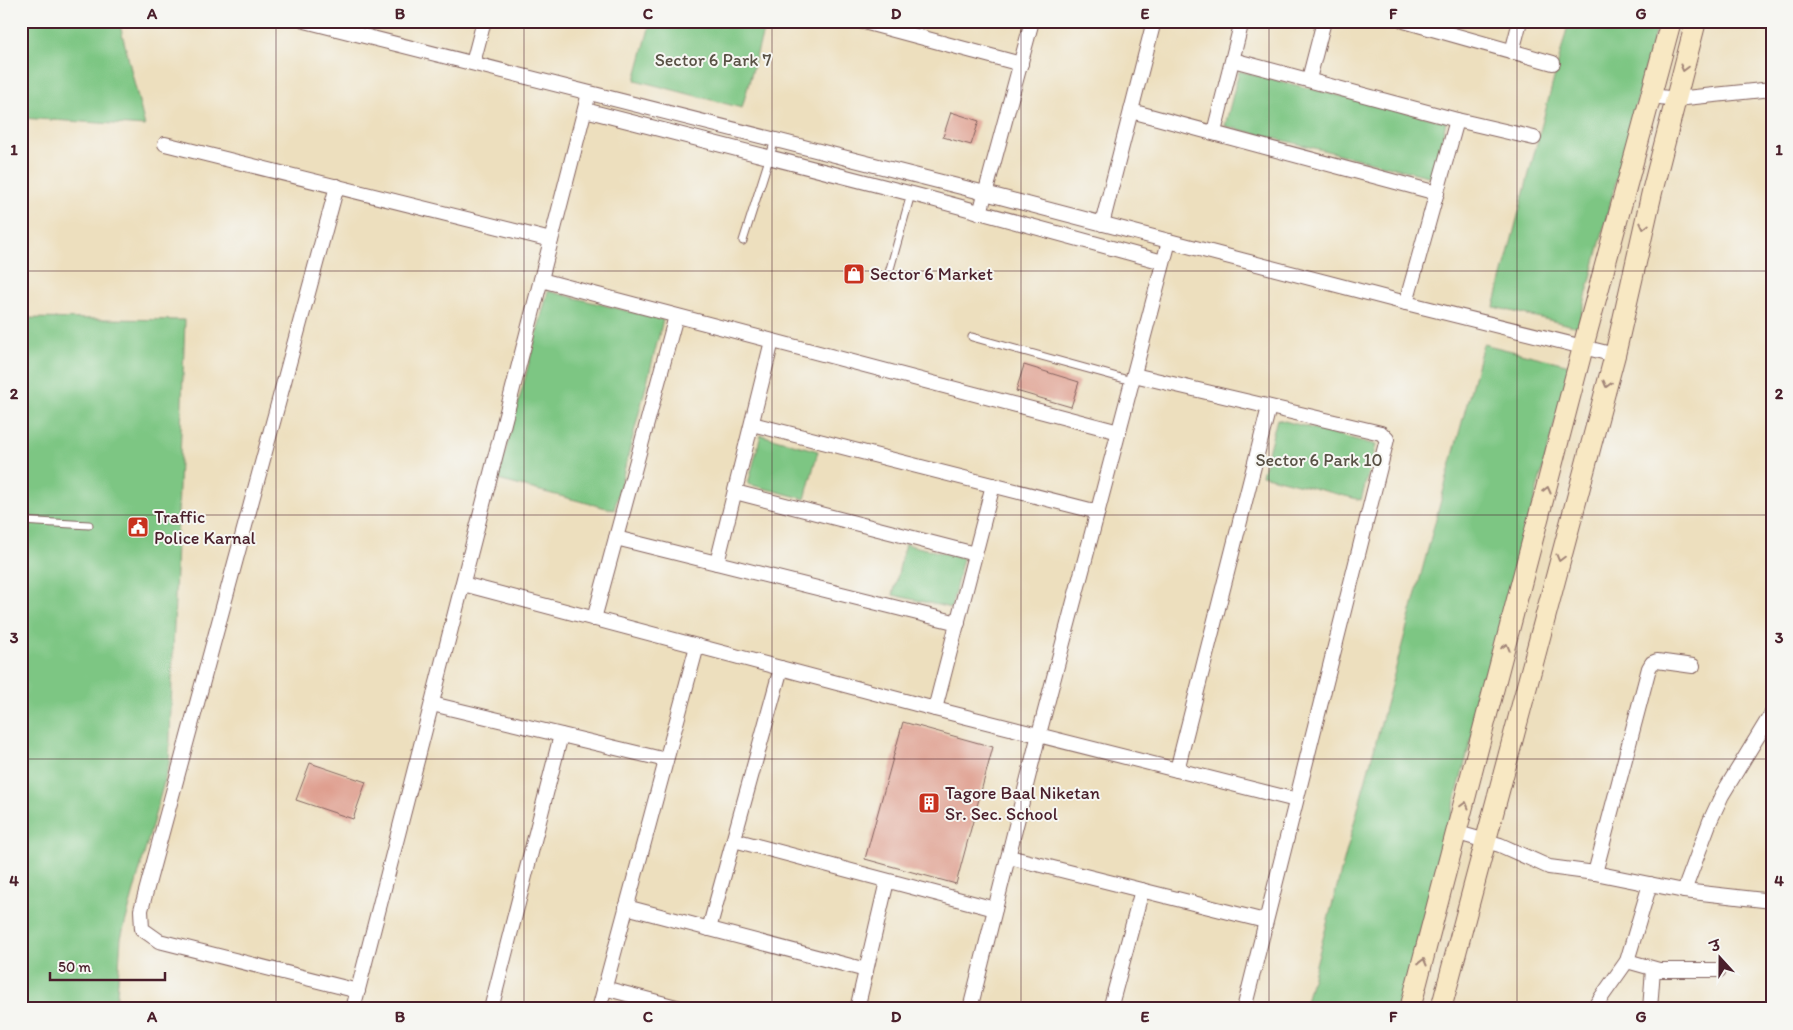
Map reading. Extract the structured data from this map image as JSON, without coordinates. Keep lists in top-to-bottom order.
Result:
{
  "parks": ["Sector 6 Park 7", "Sector 6 Park 10"],
  "places": {
    "shop": ["Sector 6 Market"],
    "public building": ["Traffic Police Karnal"],
    "building": ["Tagore Baal Niketan Sr. Sec. School"]
  },
  "scale_bar": "50 m",
  "north": "top",
  "grid": {
    "columns": [
      "A",
      "B",
      "C",
      "D",
      "E",
      "F",
      "G"
    ],
    "rows": [
      "1",
      "2",
      "3",
      "4"
    ]
  }
}
